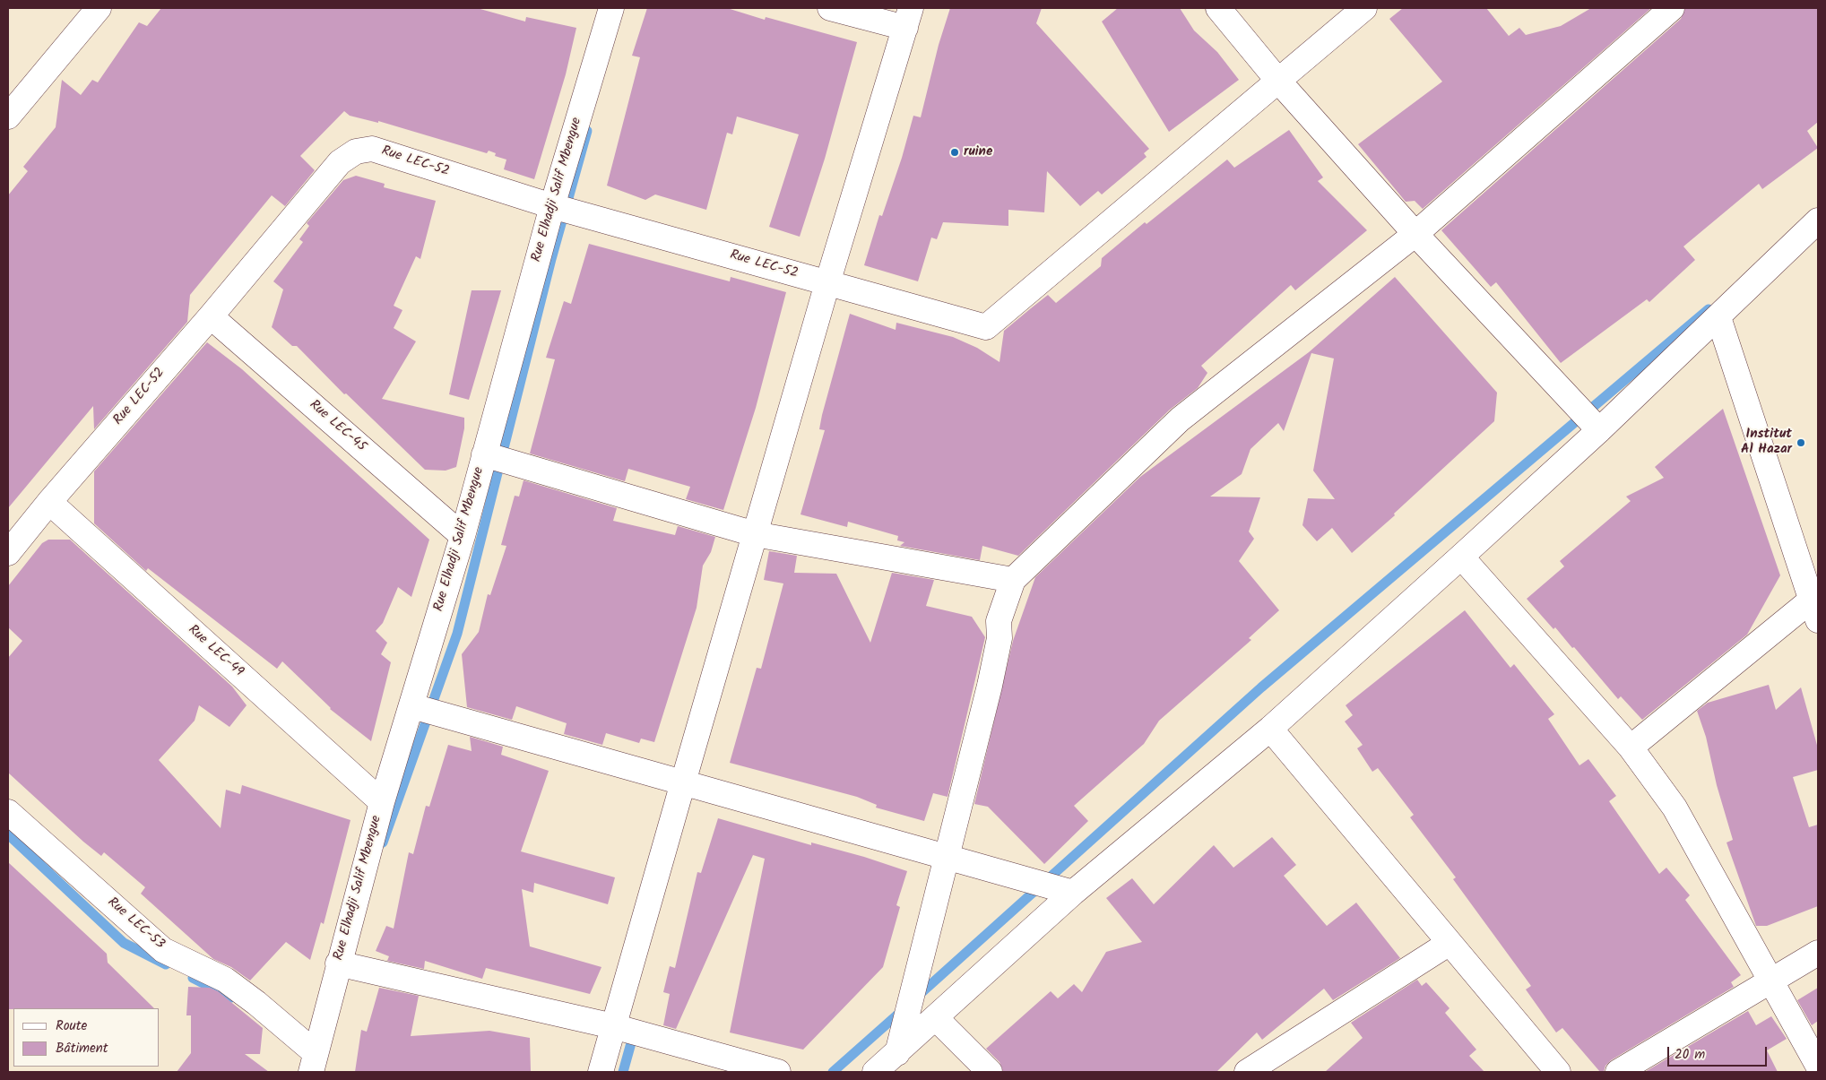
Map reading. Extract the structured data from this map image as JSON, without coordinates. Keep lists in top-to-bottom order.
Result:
{
  "streets": {
    "street": [
      "Rue LEC-52",
      "Rue Elhadji Salif Mbengue",
      "Rue LEC-45",
      "Rue LEC-49",
      "Rue LEC-53"
    ]
  },
  "crossings": [
    ["Rue LEC-52", "Rue Elhadji Salif Mbengue"],
    ["Rue LEC-52", "Rue LEC-45"],
    ["Rue LEC-52", "Rue LEC-49"],
    ["Rue Elhadji Salif Mbengue", "Rue LEC-45"],
    ["Rue Elhadji Salif Mbengue", "Rue LEC-49"],
    ["Rue Elhadji Salif Mbengue", "Rue LEC-53"]
  ],
  "places": ["ruine", "Institut Al Hazar"],
  "legend": ["Route", "Bâtiment"],
  "scale_bar": "20 m"
}
